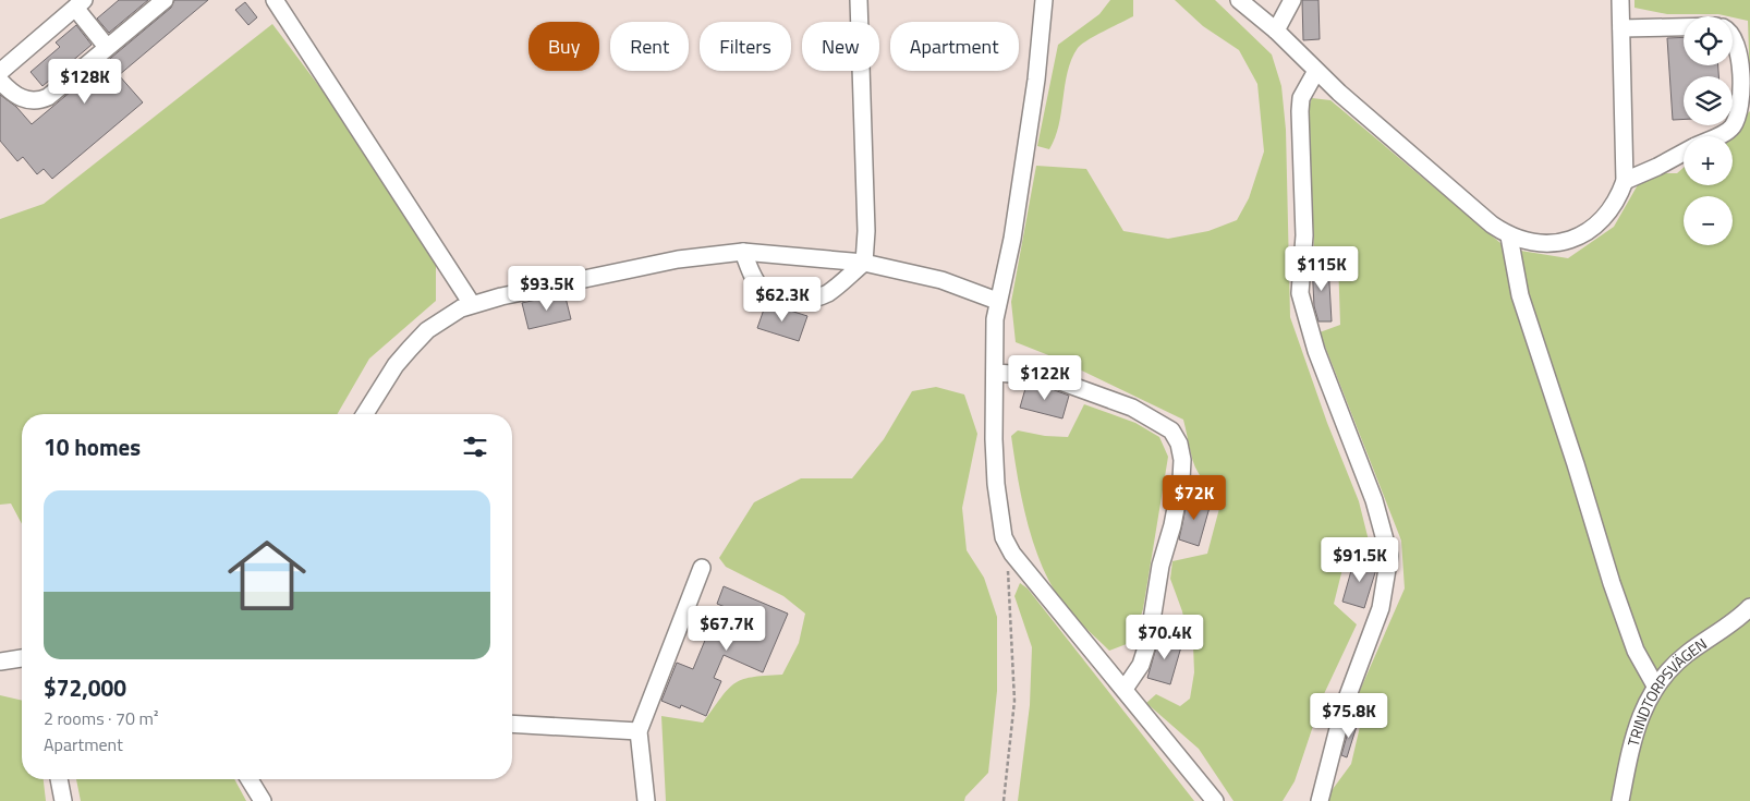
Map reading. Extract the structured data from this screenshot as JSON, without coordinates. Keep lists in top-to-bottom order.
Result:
{
  "streets": {
    "street": ["TRINDTORPSVÄGEN"]
  },
  "page": {
    "map_buttons": ["+", "−"],
    "chip": [
      "Buy",
      "Rent",
      "Filters",
      "New",
      "Apartment"
    ],
    "price": [
      "$128K",
      "$115K",
      "$93.5K",
      "$62.3K",
      "$122K",
      "$72K",
      "$91.5K",
      "$67.7K",
      "$70.4K",
      "$75.8K"
    ],
    "heading": "10 homes",
    "list": [
      {
        "name": "$72,000",
        "note": "2 rooms · 70 m² · Apartment"
      }
    ]
  }
}
